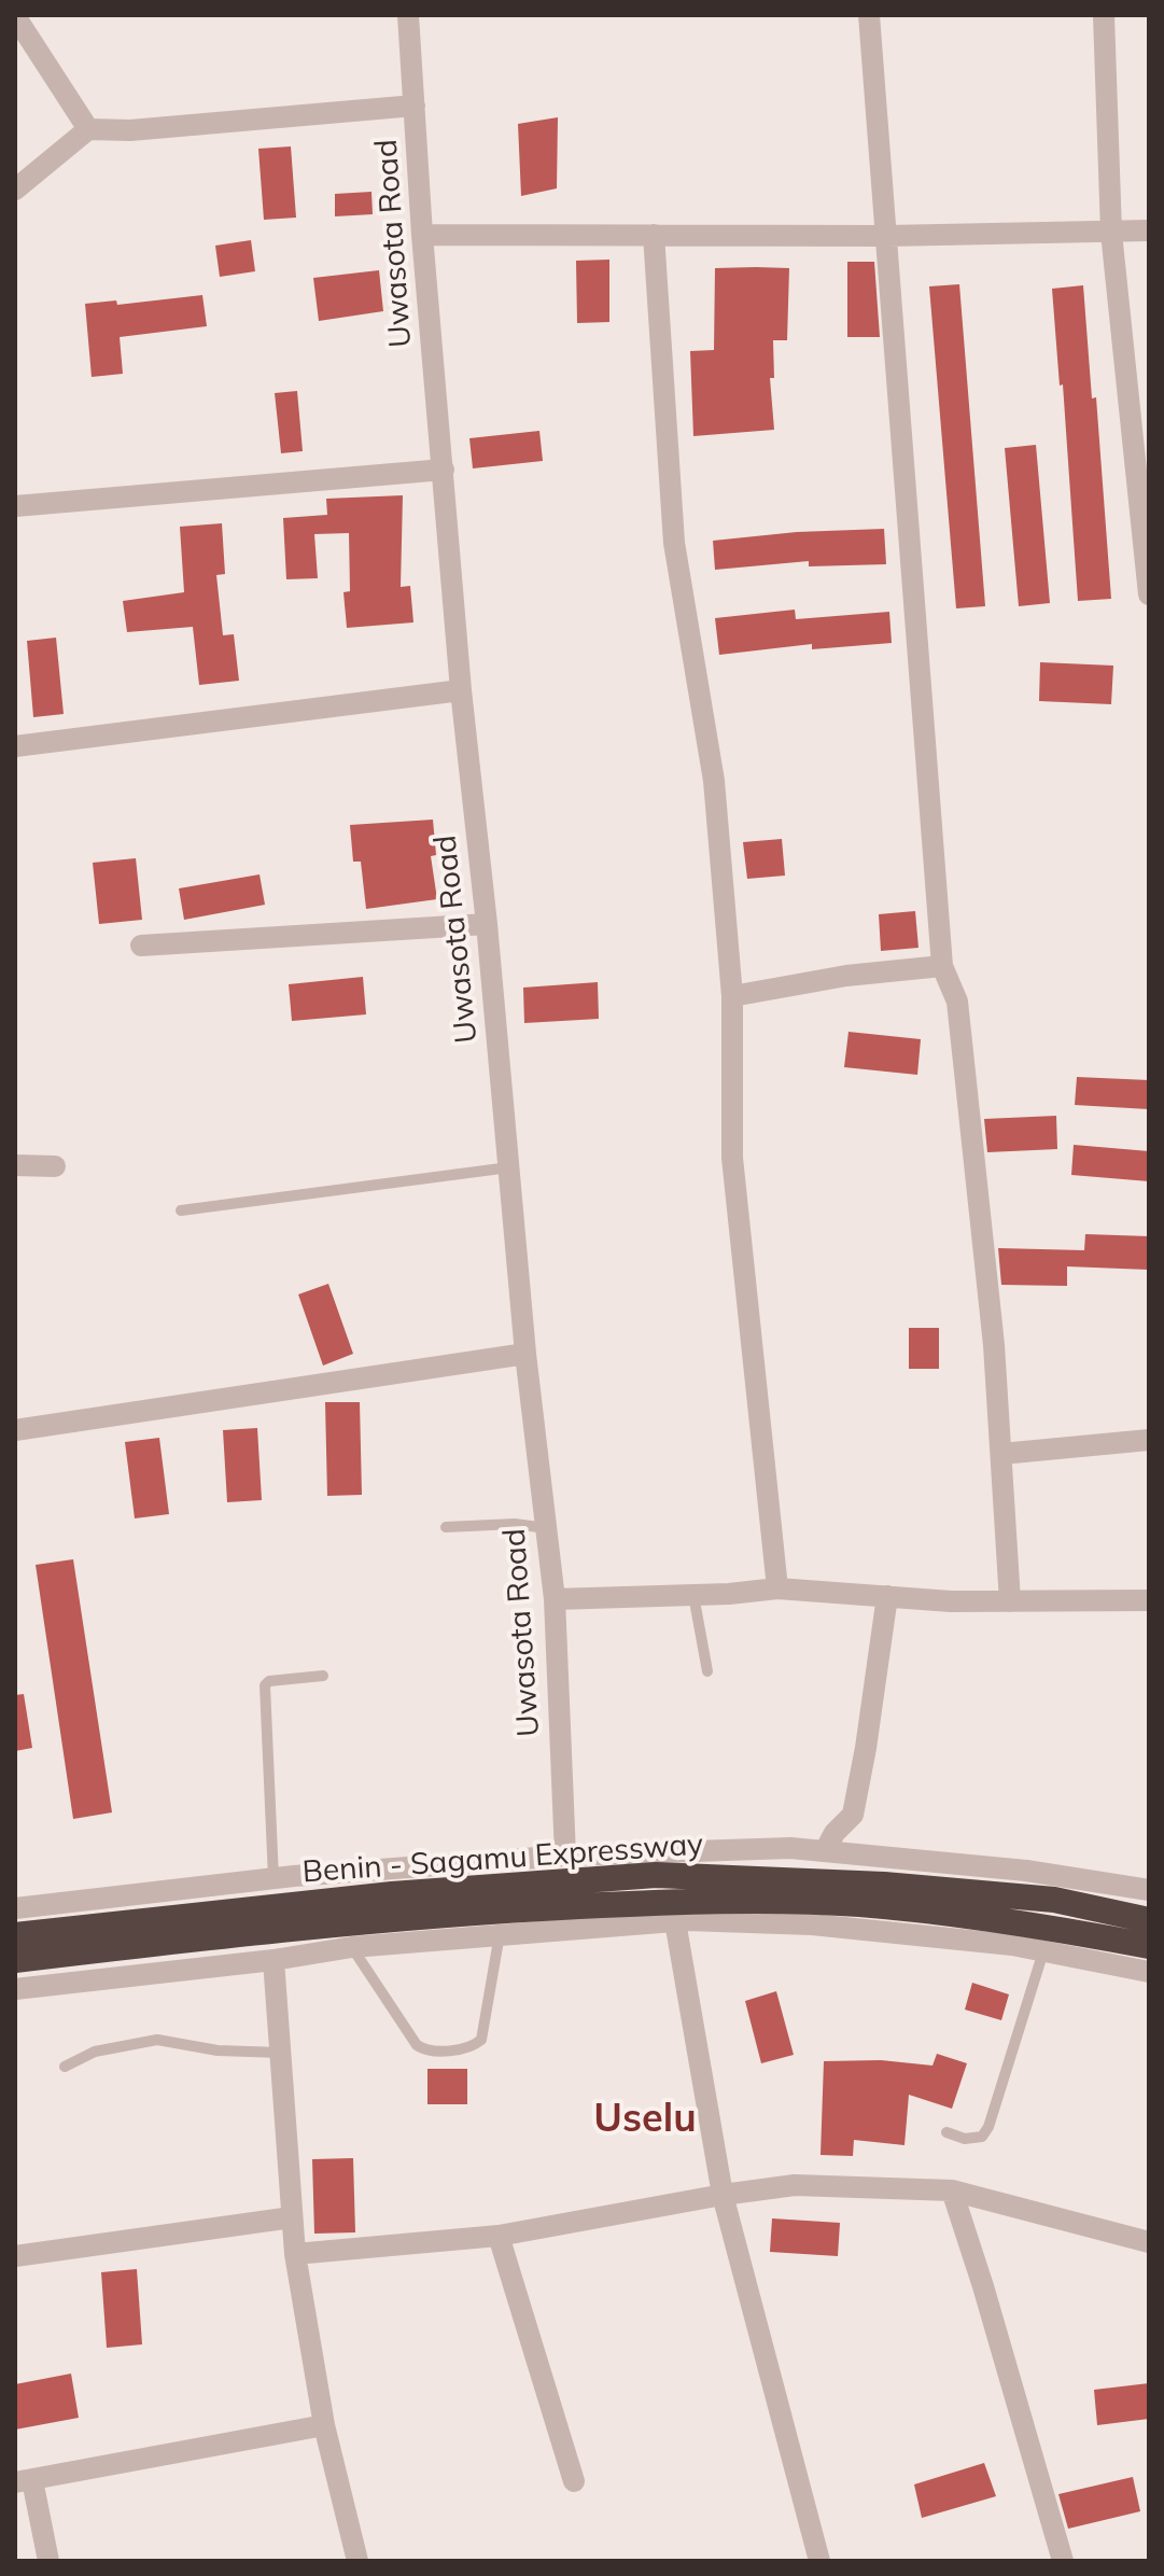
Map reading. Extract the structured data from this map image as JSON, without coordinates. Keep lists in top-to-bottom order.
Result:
{
  "streets": {
    "highway": ["Benin - Sagamu Expressway"],
    "street": ["Uwasota Road"]
  },
  "districts": ["Uselu"]
}
